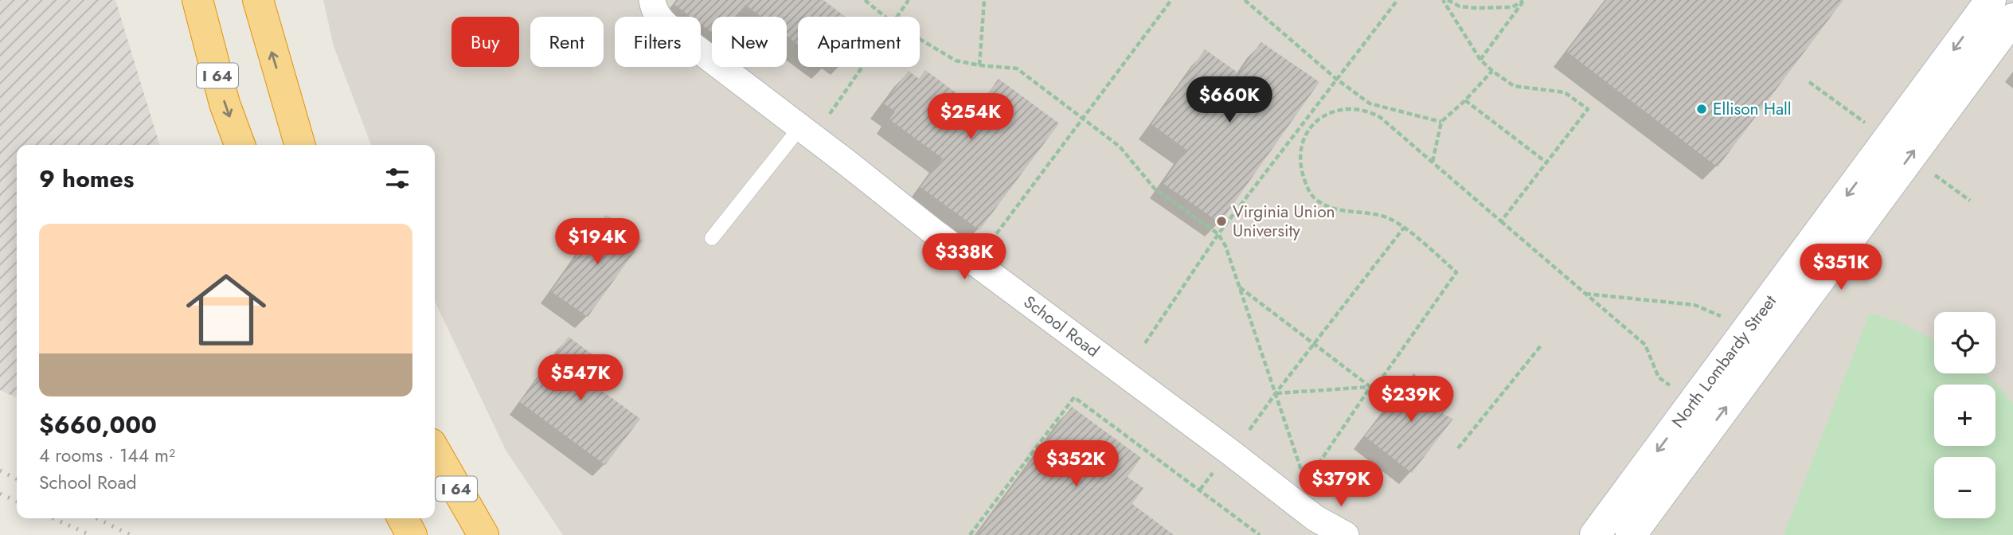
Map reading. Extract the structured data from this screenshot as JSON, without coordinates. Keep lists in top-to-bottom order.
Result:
{
  "streets": {
    "highway": ["I 64"],
    "main road": ["North Lombardy Street"],
    "street": ["School Road"]
  },
  "places": ["Ellison Hall", "Virginia Union University"],
  "page": {
    "chip": [
      "Buy",
      "Rent",
      "Filters",
      "New",
      "Apartment"
    ],
    "price": [
      "$660K",
      "$254K",
      "$194K",
      "$338K",
      "$351K",
      "$547K",
      "$239K",
      "$352K",
      "$379K"
    ],
    "heading": "9 homes",
    "list": [
      {
        "name": "$660,000",
        "note": "4 rooms · 144 m² · School Road"
      }
    ],
    "map_buttons": ["+", "−"]
  }
}
